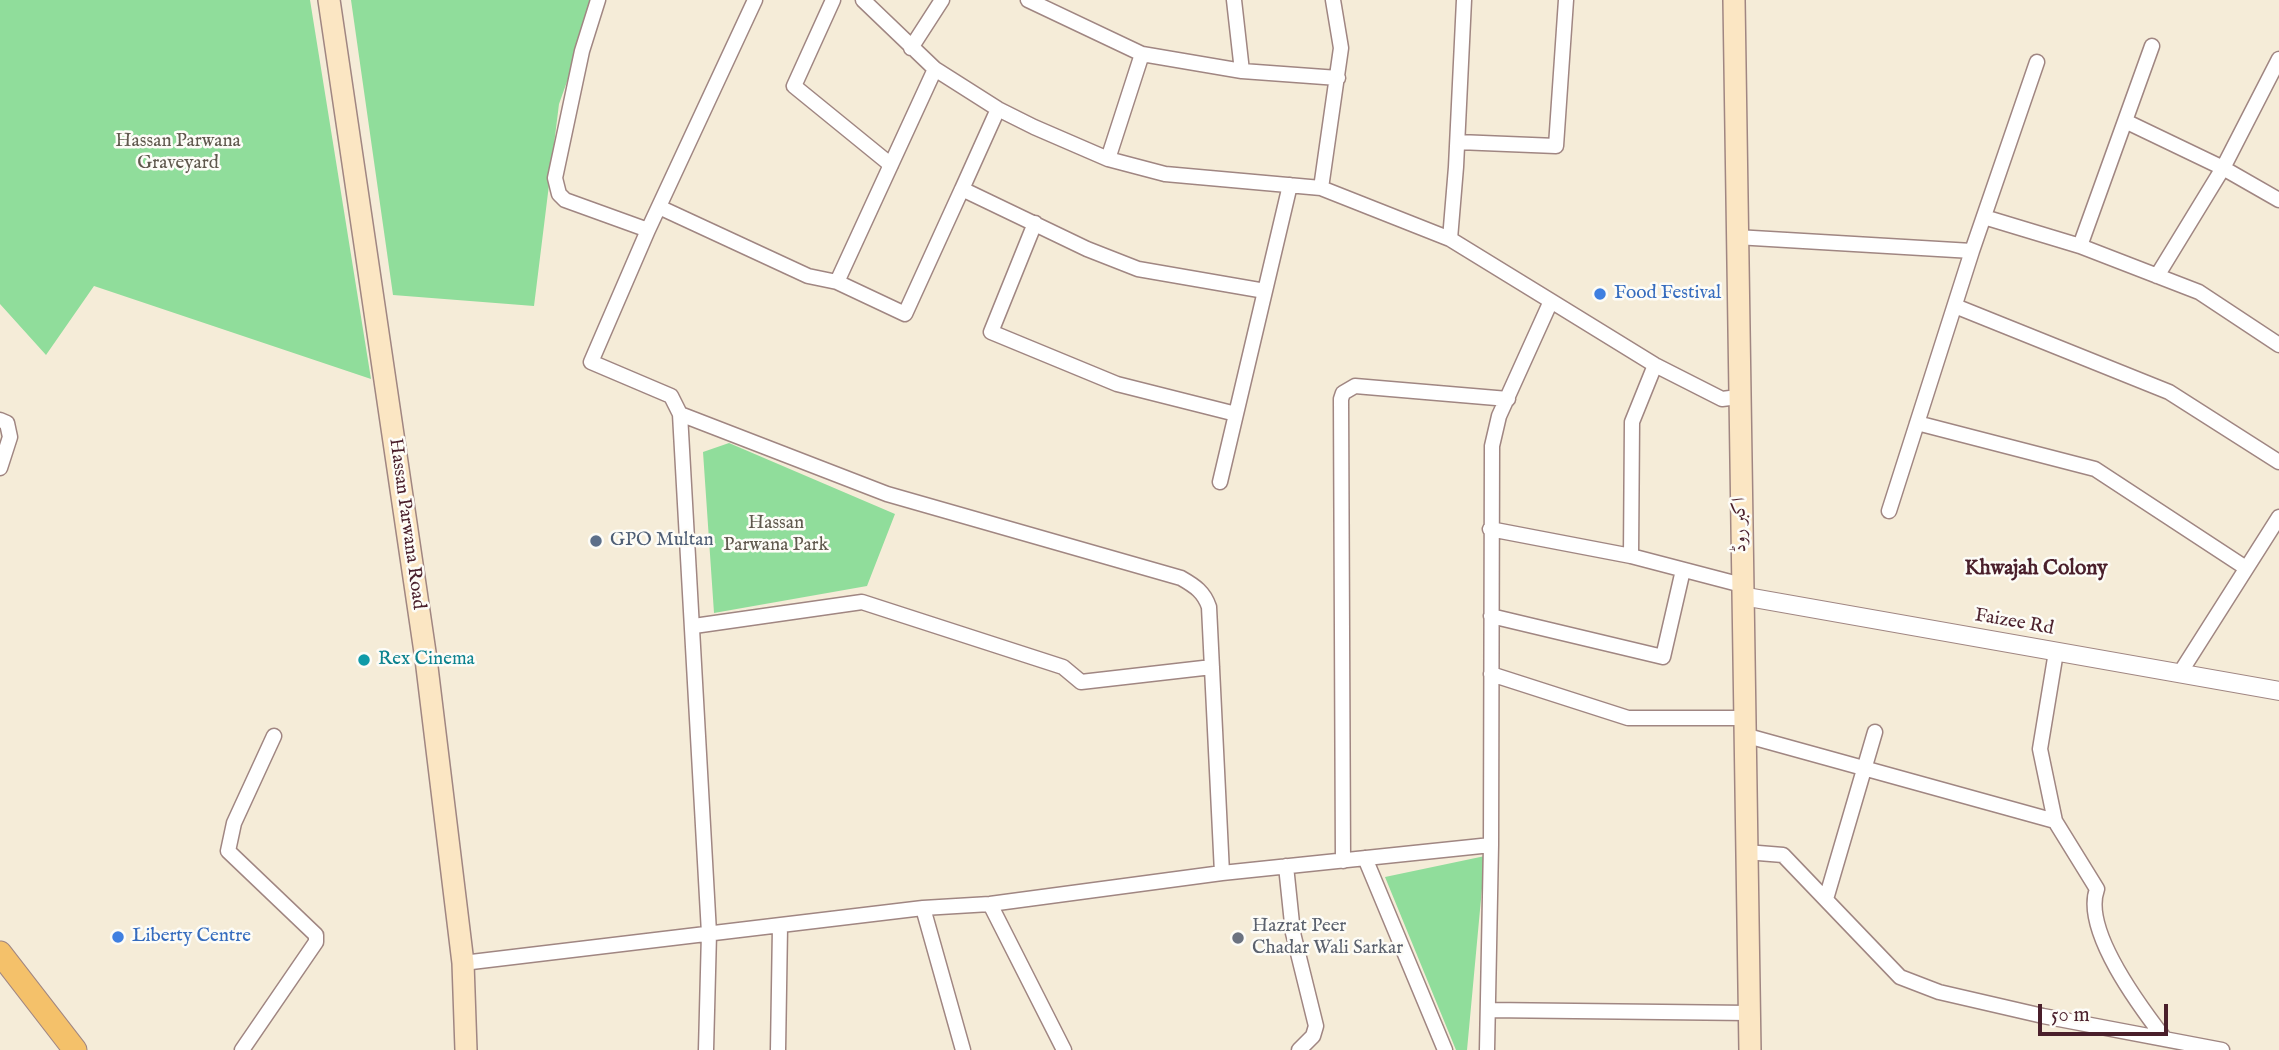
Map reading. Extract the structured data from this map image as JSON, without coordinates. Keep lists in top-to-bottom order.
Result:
{
  "streets": {
    "main road": ["Hassan Parwana Road", "اکبر روڈ"],
    "street": ["Faizee Rd"]
  },
  "crossings": [
    ["اکبر روڈ", "Faizee Rd"]
  ],
  "districts": ["Khwajah Colony"],
  "parks": ["Hassan Parwana Graveyard", "Hassan Parwana Park"],
  "places": [
    "Food Festival",
    "GPO Multan",
    "Rex Cinema",
    "Liberty Centre",
    "Hazrat Peer Chadar Wali Sarkar"
  ],
  "scale_bar": "50 m"
}
